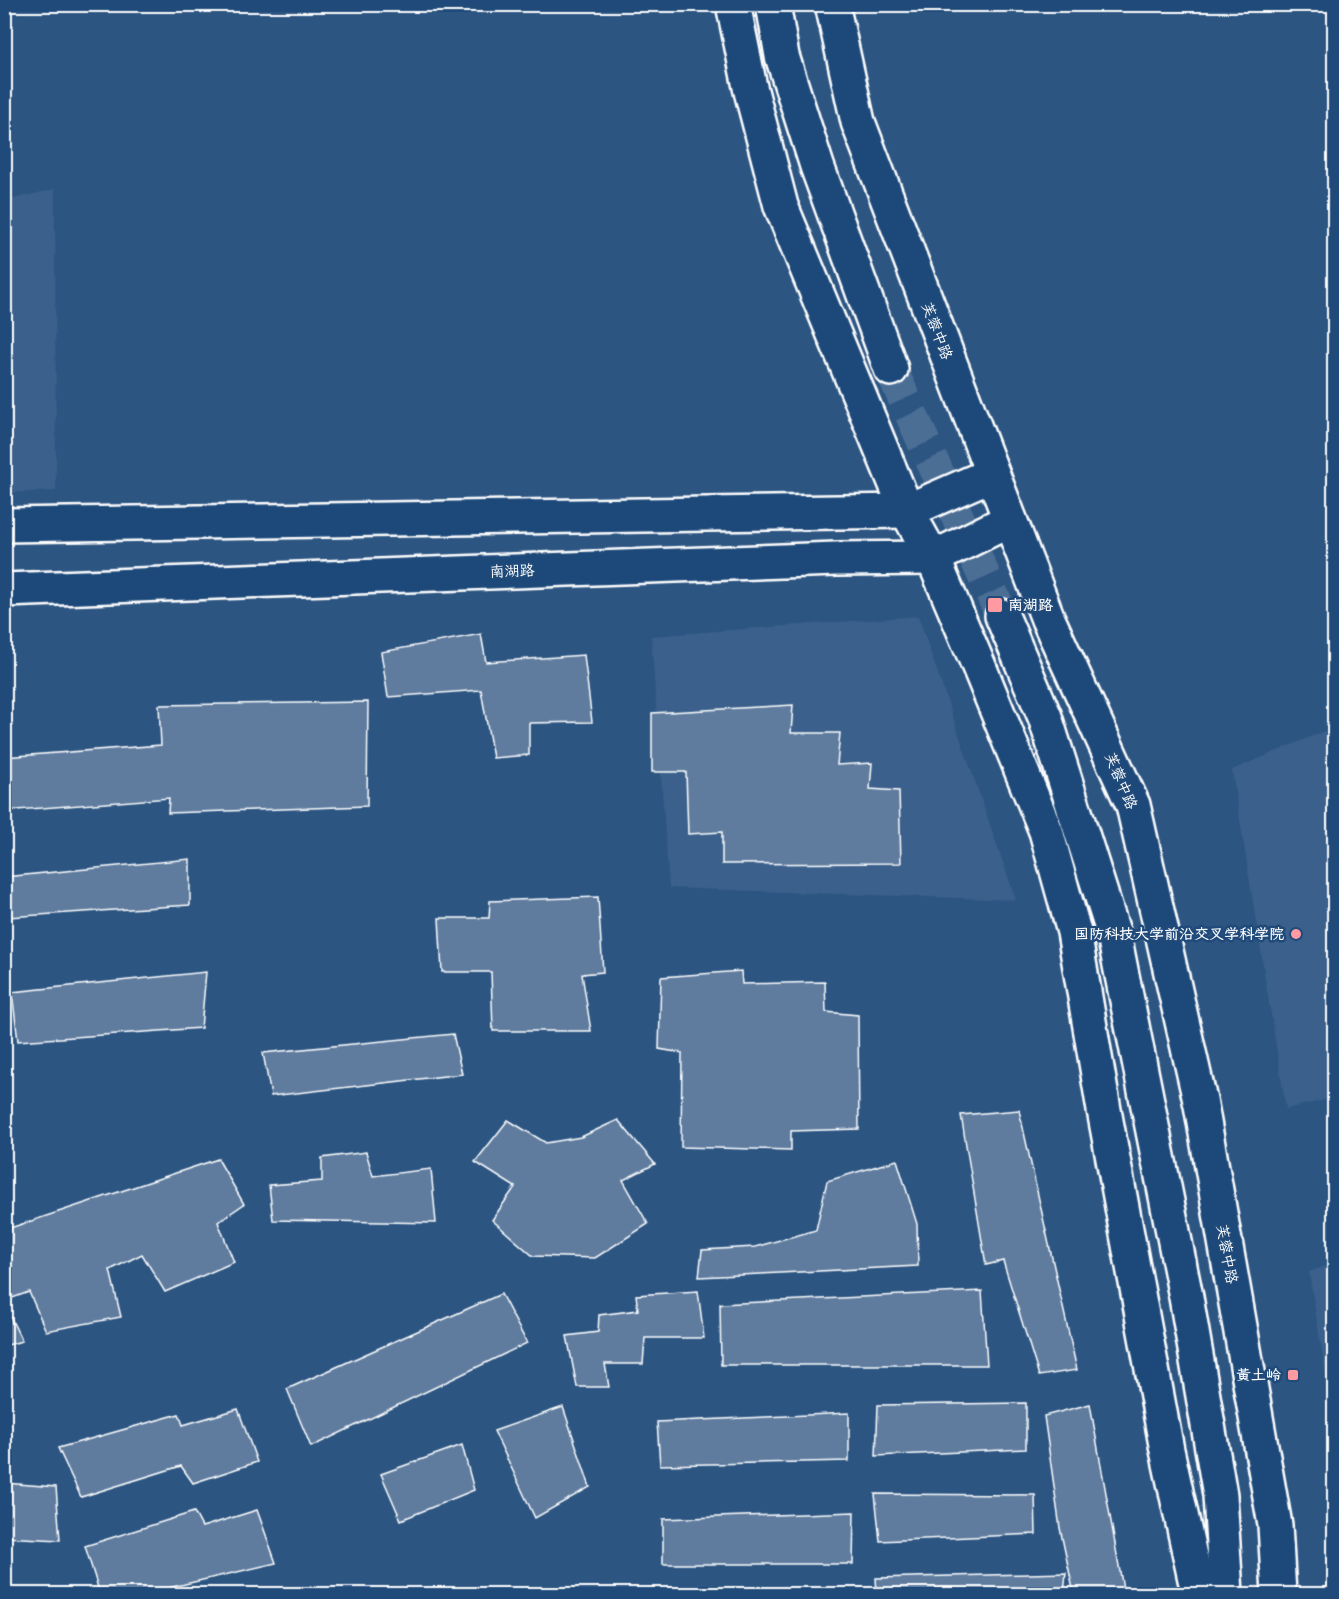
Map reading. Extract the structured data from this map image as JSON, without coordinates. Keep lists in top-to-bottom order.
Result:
{
  "streets": {
    "main road": ["芙蓉中路", "南湖路"]
  },
  "crossings": [
    ["芙蓉中路", "南湖路"]
  ],
  "places": {
    "transit": ["南湖路", "黄土岭"],
    "other": ["国防科技大学前沿交叉学科学院"]
  }
}
